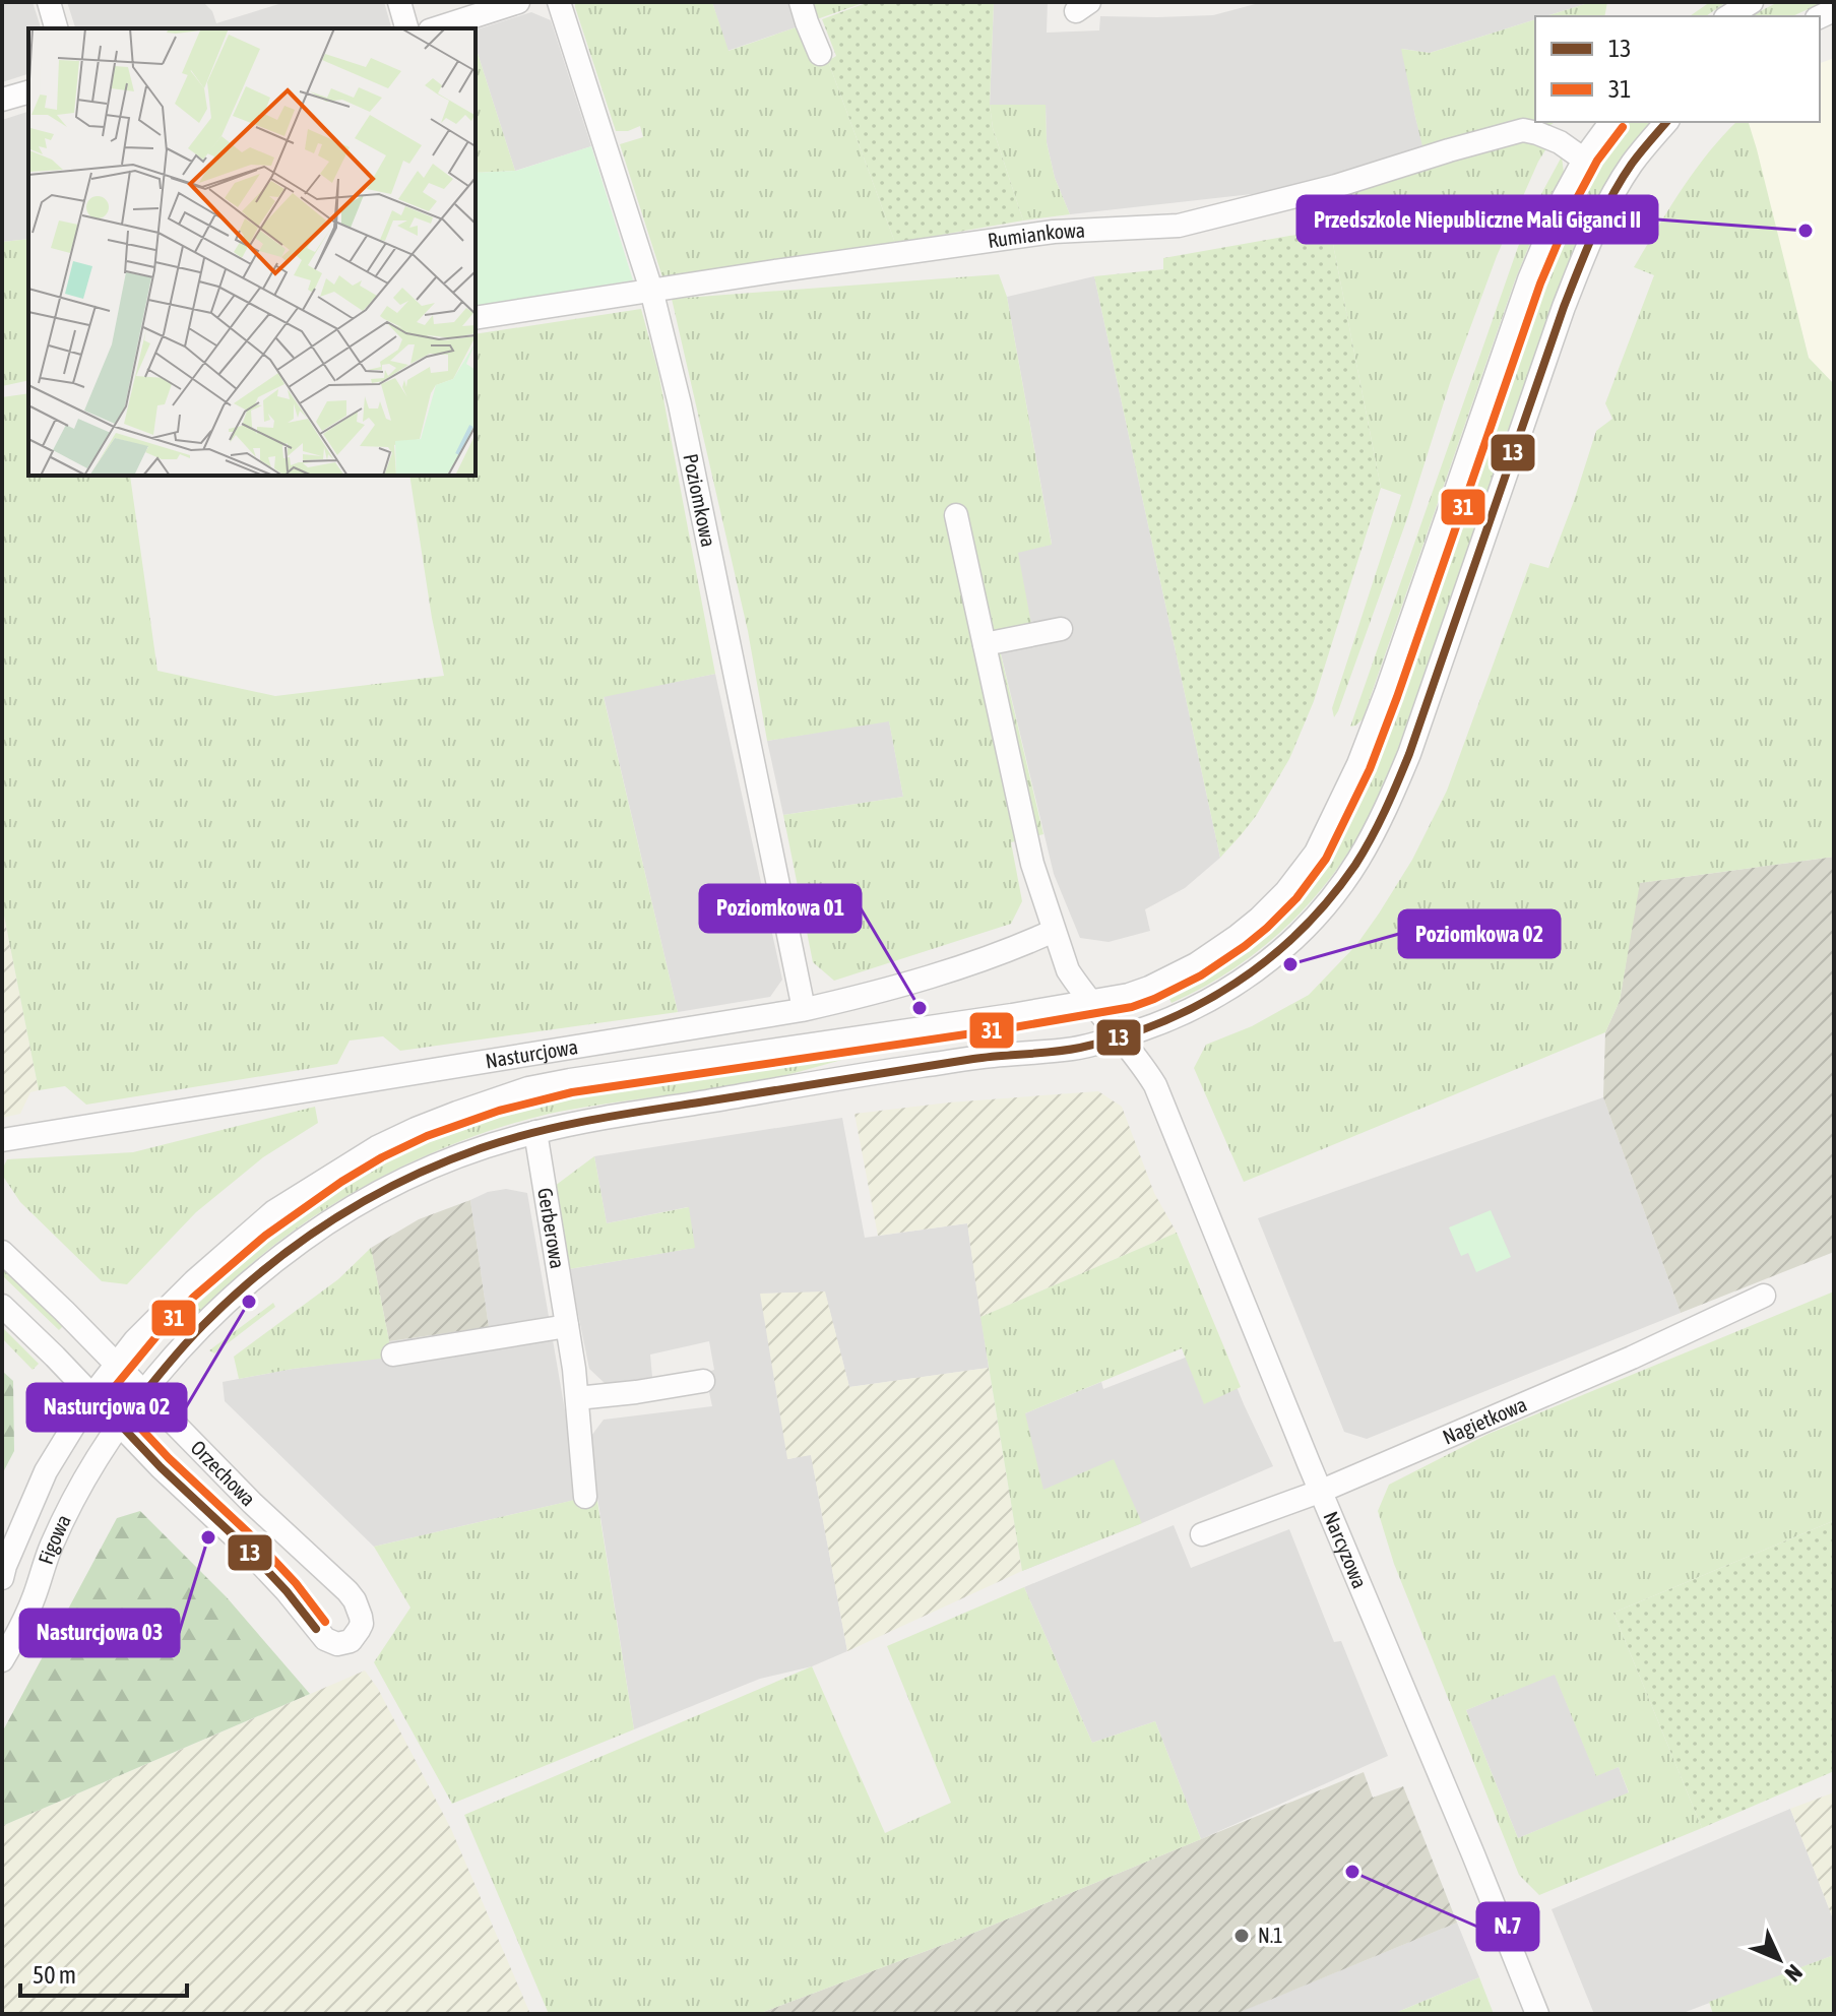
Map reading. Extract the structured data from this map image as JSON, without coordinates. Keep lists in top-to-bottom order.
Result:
{
  "streets": {
    "street": [
      "Rumiankowa",
      "Poziomkowa",
      "Nasturcjowa",
      "Gerberowa",
      "Nagietkowa",
      "Orzechowa",
      "Figowa",
      "Narcyzowa"
    ]
  },
  "crossings": [
    ["Rumiankowa", "Poziomkowa"],
    ["Rumiankowa", "Figowa"],
    ["Poziomkowa", "Nasturcjowa"],
    ["Nasturcjowa", "Narcyzowa"],
    ["Gerberowa", "Figowa"],
    ["Nagietkowa", "Narcyzowa"],
    ["Orzechowa", "Figowa"],
    ["Figowa", "Narcyzowa"]
  ],
  "places": [
    "Przedszkole Niepubliczne Mali Giganci II",
    "Poziomkowa 02",
    "Poziomkowa 01",
    "Nasturcjowa 02",
    "Nasturcjowa 03",
    "N.7",
    "N.1"
  ],
  "lines": ["transit line 13", "transit line 31"],
  "legend": ["13", "31"],
  "scale_bar": "50 m",
  "north": "bottom right"
}
